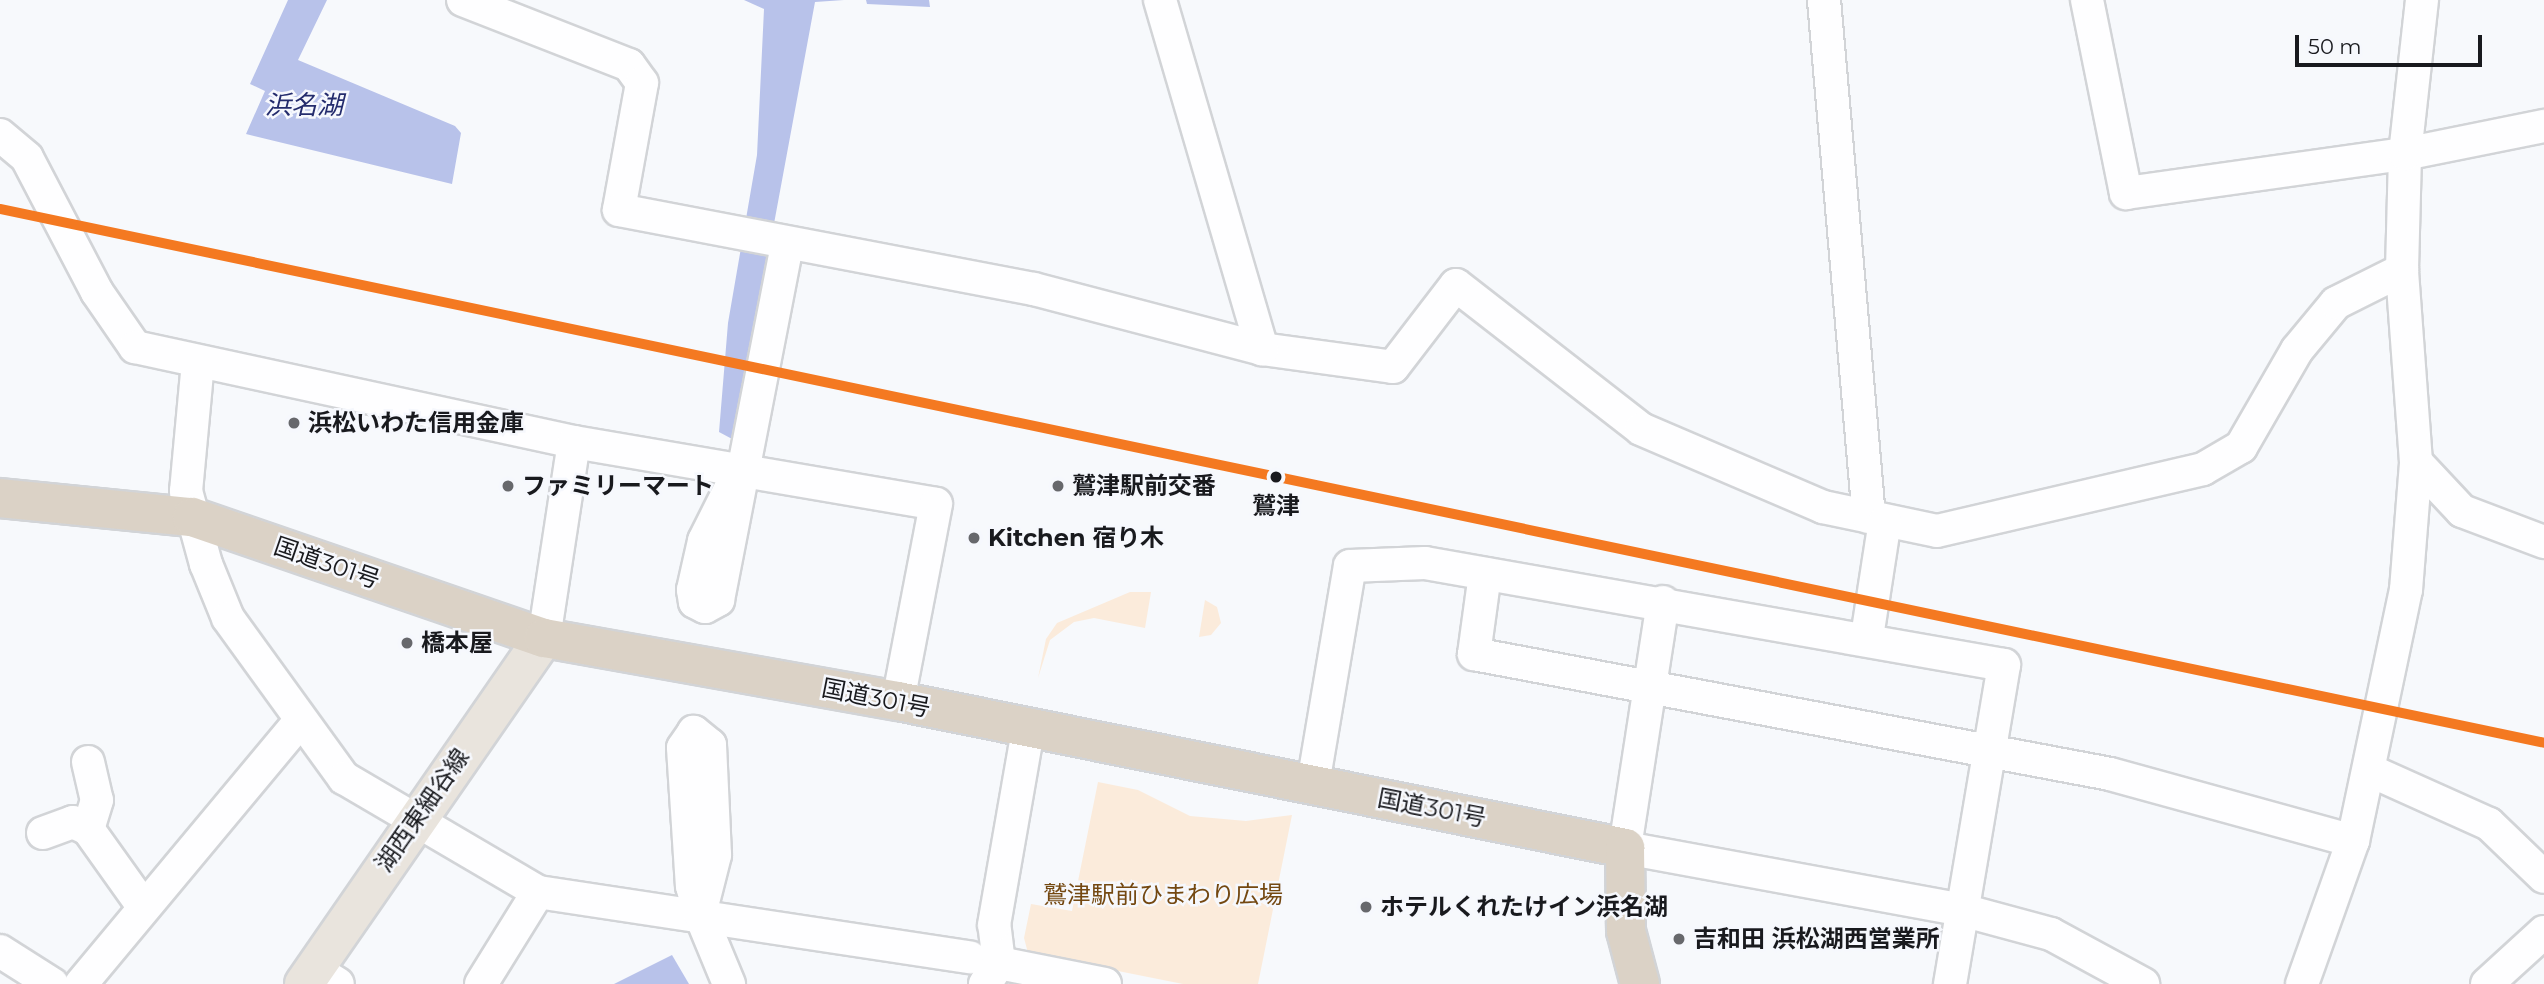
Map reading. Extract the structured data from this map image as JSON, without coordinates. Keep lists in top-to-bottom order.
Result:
{
  "streets": {
    "highway": ["国道301号"],
    "main road": ["湖西東細谷線"]
  },
  "crossings": [
    ["国道301号", "湖西東細谷線"]
  ],
  "water": ["浜名湖"],
  "parks": ["鷲津駅前ひまわり広場"],
  "places": [
    "浜松いわた信用金庫",
    "鷲津",
    "ファミリーマート",
    "鷲津駅前交番",
    "Kitchen 宿り木",
    "橋本屋",
    "ホテルくれたけイン浜名湖",
    "吉和田 浜松湖西営業所"
  ],
  "scale_bar": "50 m"
}
